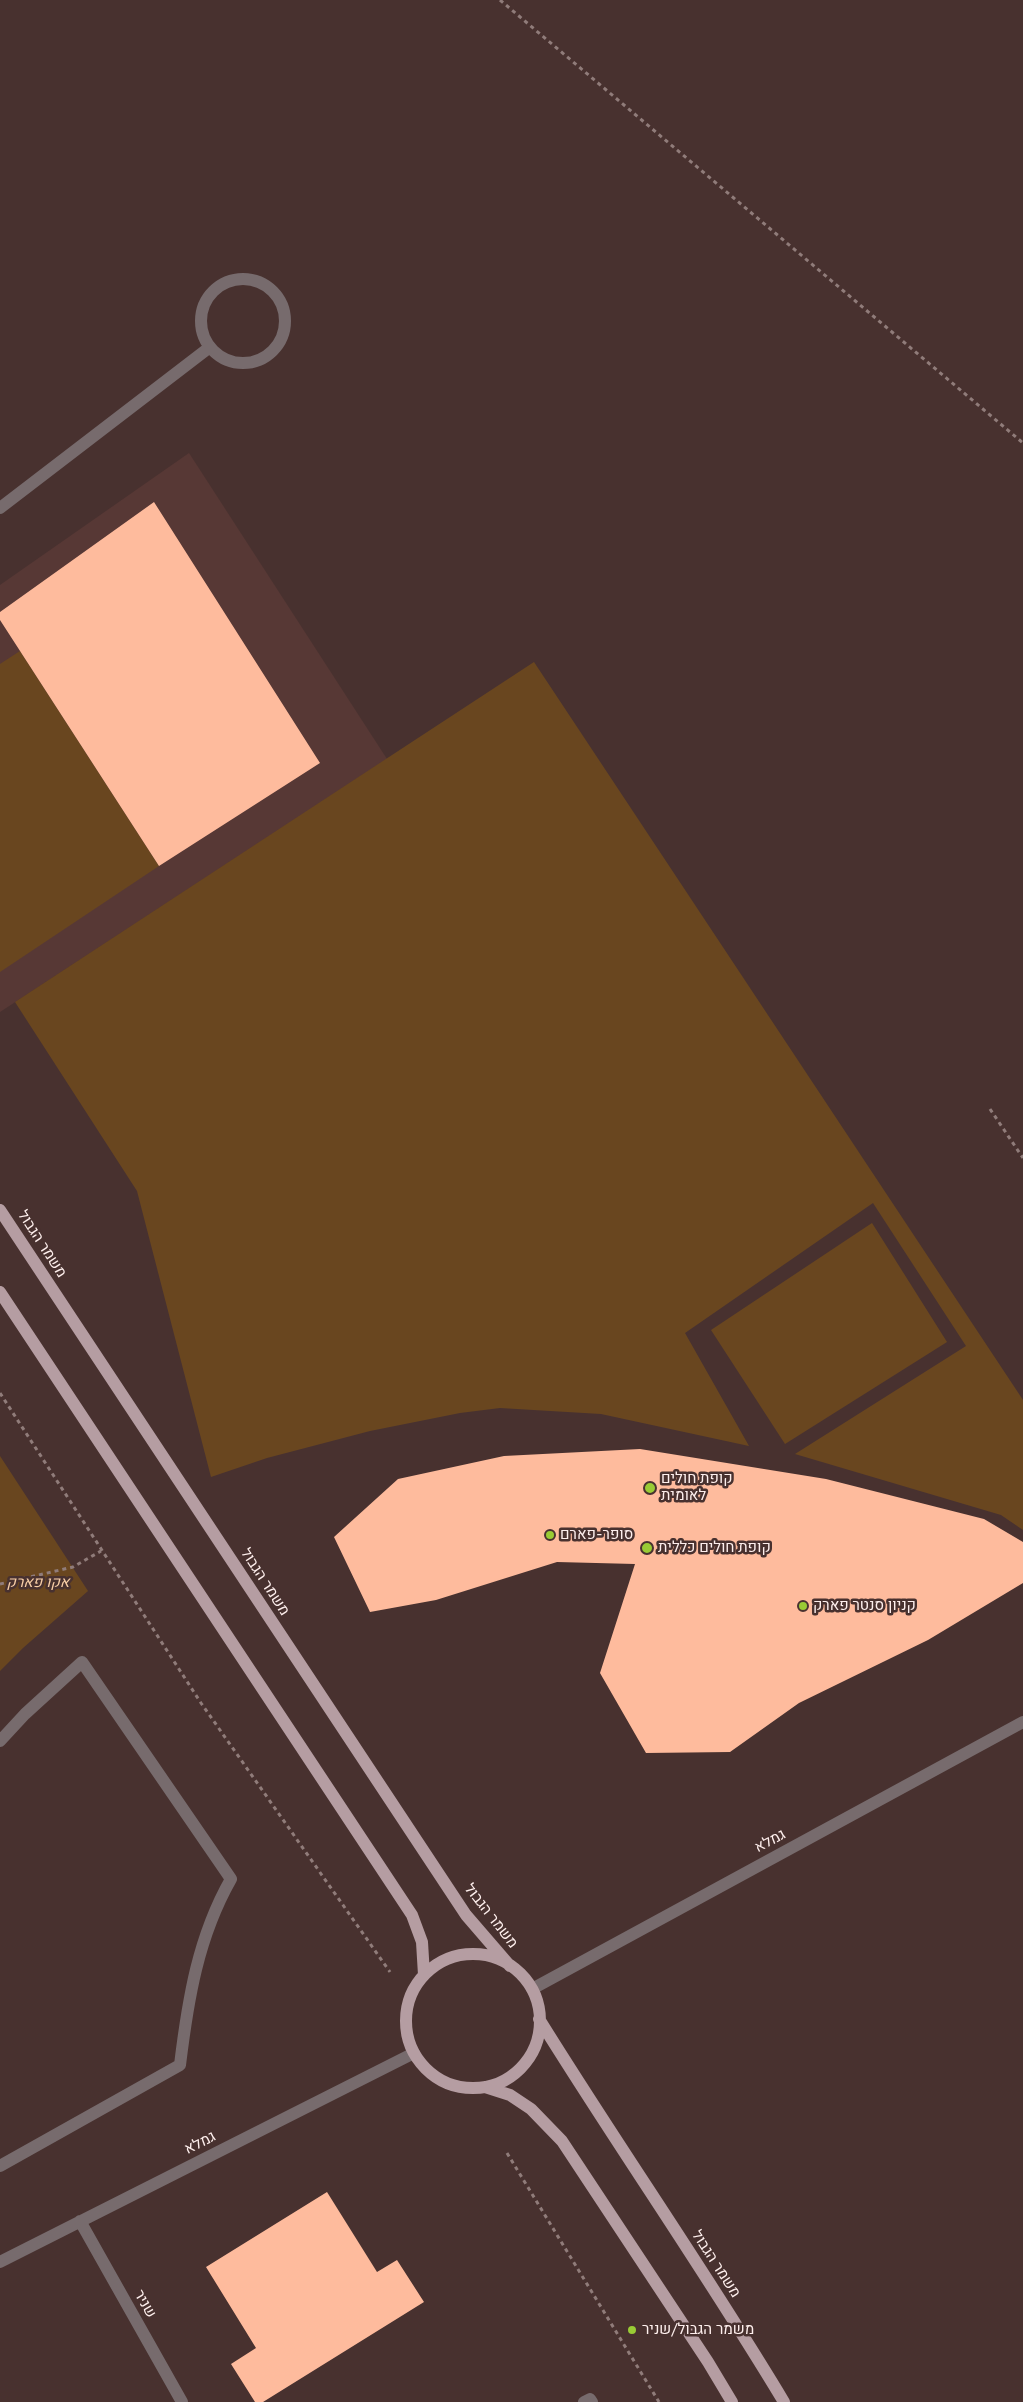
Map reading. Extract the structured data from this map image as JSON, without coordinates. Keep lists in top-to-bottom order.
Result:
{
  "streets": {
    "main road": ["משמר הגבול"],
    "street": ["גמלא", "שניר"]
  },
  "crossings": [
    ["משמר הגבול", "גמלא"],
    ["גמלא", "שניר"]
  ],
  "parks": ["אקו פארק"],
  "places": [
    "קופת חולים לאומית",
    "סופר-פארם",
    "קופת חולים כללית",
    "קניון סנטר פארק",
    "משמר הגבול/שניר"
  ]
}
